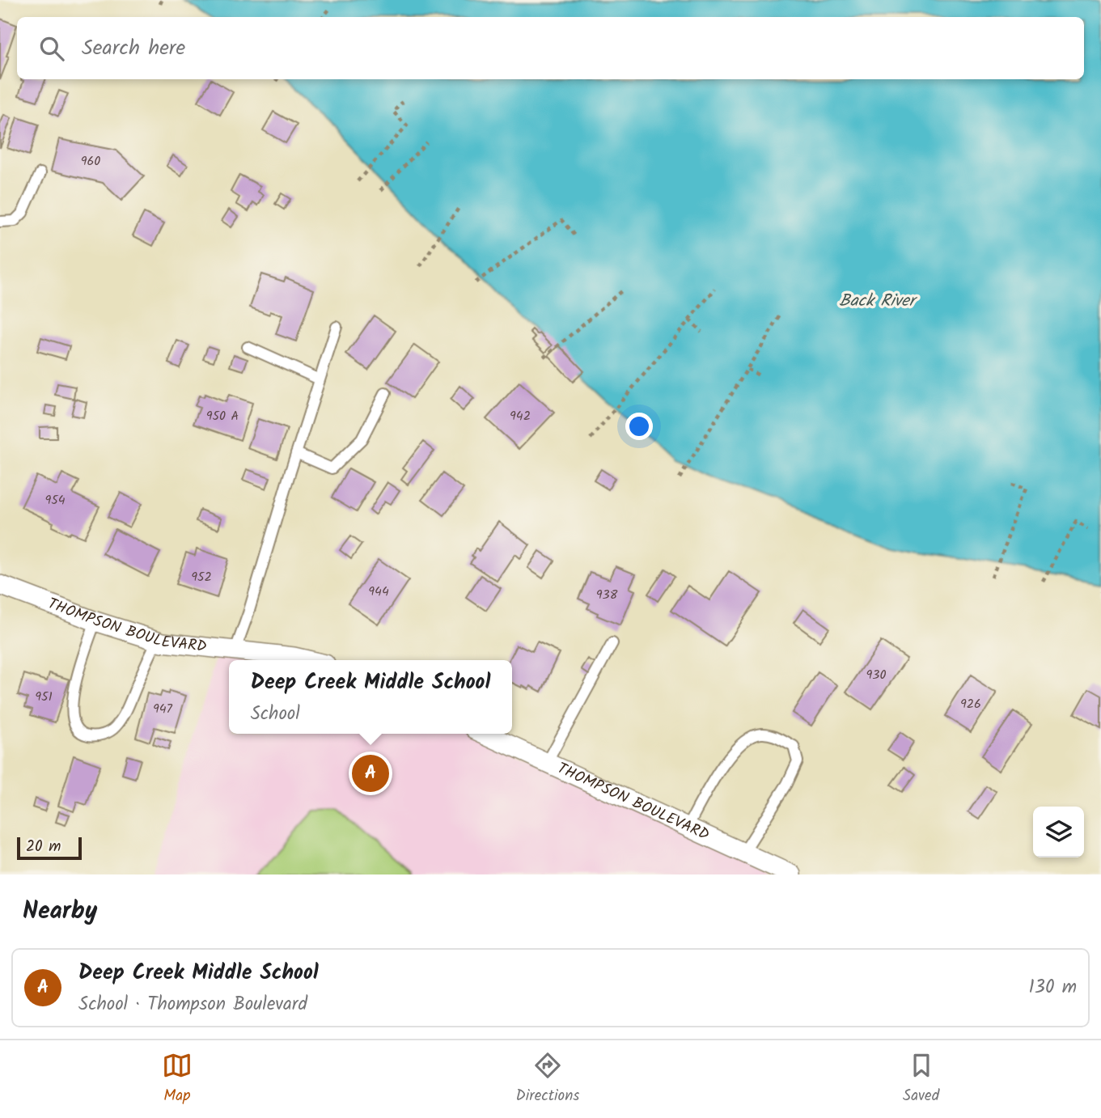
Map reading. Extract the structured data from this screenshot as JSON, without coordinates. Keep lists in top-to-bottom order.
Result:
{
  "streets": {
    "street": ["THOMPSON BOULEVARD"]
  },
  "water": ["Back River"],
  "house_numbers": [
    "960",
    "950 A",
    "942",
    "954",
    "952",
    "944",
    "938",
    "930",
    "951",
    "926",
    "947"
  ],
  "scale_bar": "20 m",
  "page": {
    "search": "Search here",
    "popup": ["Deep Creek Middle School", "School"],
    "pins": "A",
    "scale": "20 m",
    "heading": "Nearby",
    "list": [
      {
        "mark": "A",
        "name": "Deep Creek Middle School",
        "note": "School · Thompson Boulevard",
        "value": "130 m"
      }
    ],
    "nav": ["Map", "Directions", "Saved"]
  }
}
